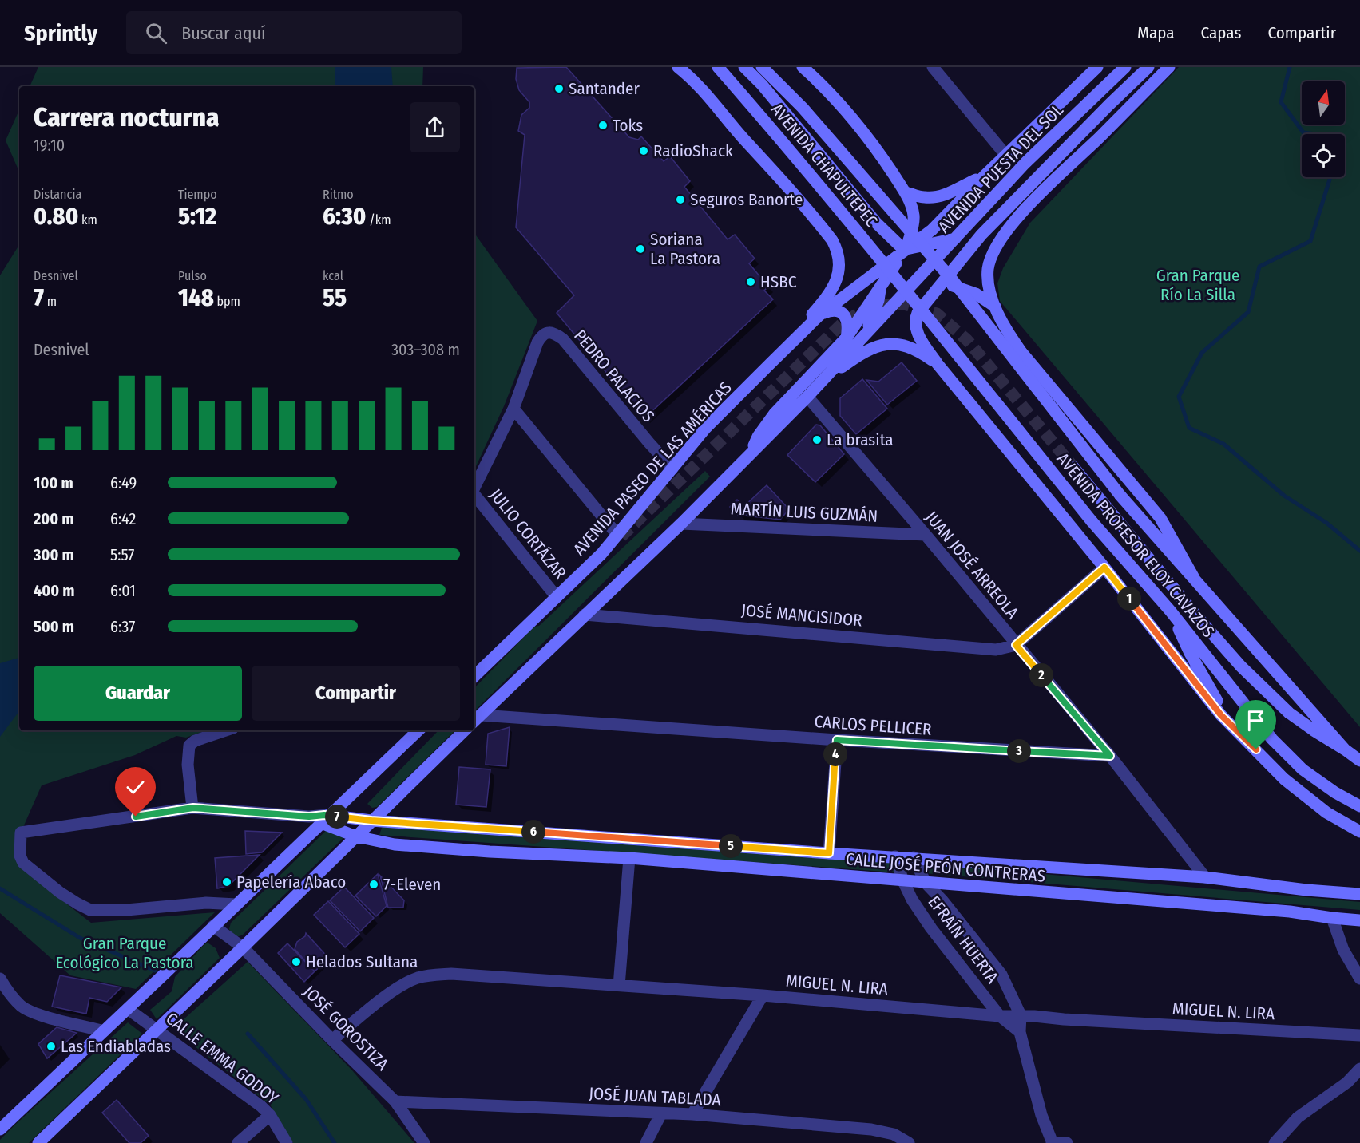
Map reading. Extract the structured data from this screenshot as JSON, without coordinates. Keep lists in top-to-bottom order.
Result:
{
  "streets": {
    "main road": [
      "AVENIDA CHAPULTEPEC",
      "AVENIDA PUESTA DEL SOL",
      "AVENIDA PASEO DE LAS AMÉRICAS",
      "AVENIDA PROFESOR ELOY CAVAZOS",
      "CALLE JOSÉ PEÓN CONTRERAS"
    ],
    "street": [
      "PEDRO PALACIOS",
      "MARTÍN LUIS GUZMÁN",
      "JULIO CORTÁZAR",
      "JUAN JOSÉ ARREOLA",
      "JOSÉ MANCISIDOR",
      "CARLOS PELLICER",
      "EFRAÍN HUERTA",
      "MIGUEL N. LIRA",
      "JOSÉ GOROSTIZA",
      "CALLE EMMA GODOY",
      "JOSÉ JUAN TABLADA"
    ]
  },
  "crossings": [
    ["AVENIDA CHAPULTEPEC", "AVENIDA PUESTA DEL SOL"],
    ["AVENIDA CHAPULTEPEC", "AVENIDA PROFESOR ELOY CAVAZOS"],
    ["AVENIDA PUESTA DEL SOL", "AVENIDA PASEO DE LAS AMÉRICAS"],
    ["AVENIDA PUESTA DEL SOL", "AVENIDA PROFESOR ELOY CAVAZOS"],
    ["PEDRO PALACIOS", "AVENIDA PASEO DE LAS AMÉRICAS"],
    ["AVENIDA PASEO DE LAS AMÉRICAS", "JULIO CORTÁZAR"],
    ["MARTÍN LUIS GUZMÁN", "JUAN JOSÉ ARREOLA"],
    ["JUAN JOSÉ ARREOLA", "JOSÉ MANCISIDOR"],
    ["JUAN JOSÉ ARREOLA", "CARLOS PELLICER"],
    ["CALLE JOSÉ PEÓN CONTRERAS", "EFRAÍN HUERTA"],
    ["EFRAÍN HUERTA", "MIGUEL N. LIRA"],
    ["MIGUEL N. LIRA", "JOSÉ GOROSTIZA"],
    ["JOSÉ GOROSTIZA", "JOSÉ JUAN TABLADA"]
  ],
  "parks": ["Gran Parque Río La Silla", "Gran Parque Ecológico La Pastora"],
  "places": [
    "Santander",
    "Toks",
    "RadioShack",
    "Seguros Banorte",
    "Soriana La Pastora",
    "HSBC",
    "La brasita",
    "Papelería Abaco",
    "7-Eleven",
    "Helados Sultana",
    "Las Endiabladas"
  ],
  "north": "top",
  "page": {
    "header": "Sprintly",
    "search": "Buscar aquí",
    "nav": ["Mapa", "Capas", "Compartir"],
    "heading": ["Carrera nocturna", "19:10"],
    "stats": [
      ["Distancia", "0.80 km"],
      ["Tiempo", "5:12"],
      ["Ritmo", "6:30 /km"],
      ["Desnivel", "7 m"],
      ["Pulso", "148 bpm"],
      ["kcal", "55"]
    ],
    "chart": ["Desnivel", "303–308 m"],
    "list": [
      {
        "name": "100 m",
        "note": "6:49"
      },
      {
        "name": "200 m",
        "note": "6:42"
      },
      {
        "name": "300 m",
        "note": "5:57"
      },
      {
        "name": "400 m",
        "note": "6:01"
      },
      {
        "name": "500 m",
        "note": "6:37"
      }
    ],
    "pins": [
      "1",
      "2",
      "3",
      "4",
      "7",
      "6",
      "5"
    ],
    "buttons": ["Guardar", "Compartir"]
  }
}
